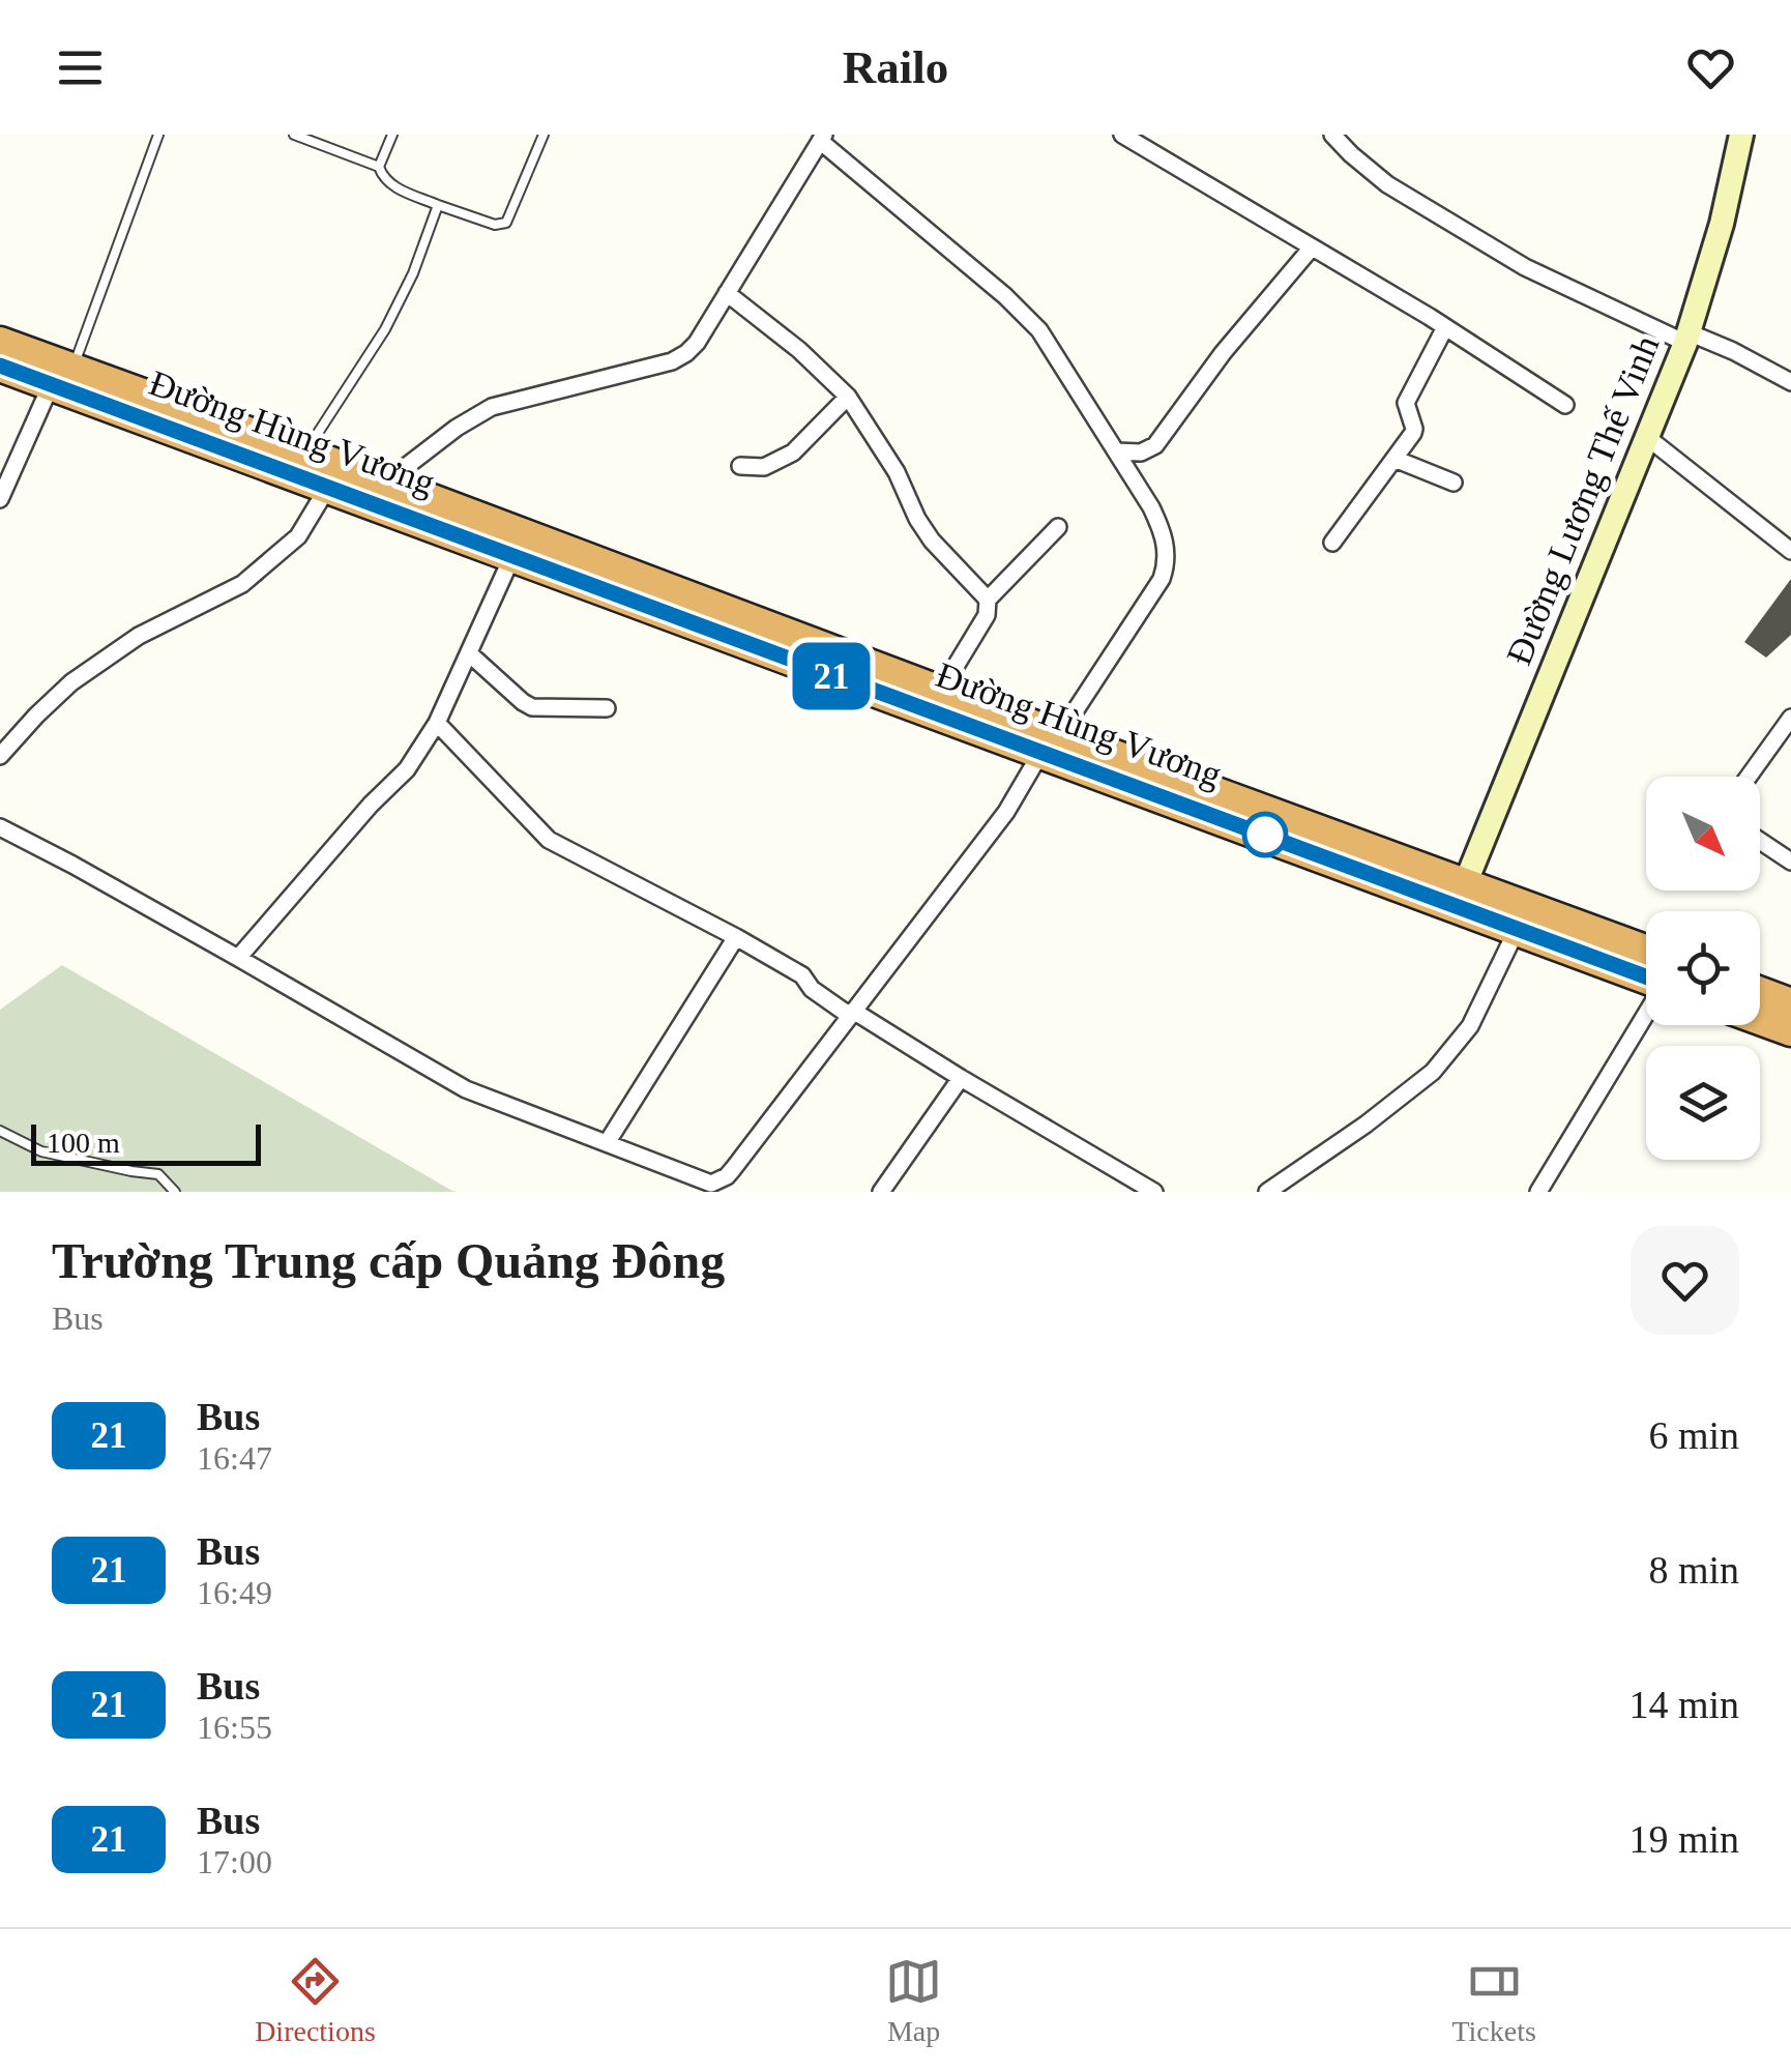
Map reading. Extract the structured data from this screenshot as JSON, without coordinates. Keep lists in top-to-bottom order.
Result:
{
  "streets": {
    "highway": ["Đường Hùng Vương"],
    "street": ["Đường Lương Thế Vinh"]
  },
  "crossings": [
    ["Đường Hùng Vương", "Đường Lương Thế Vinh"]
  ],
  "lines": ["bus line 21"],
  "scale_bar": "100 m",
  "north": "bottom right",
  "page": {
    "header": "Railo",
    "on_map": "21",
    "scale": "100 m",
    "heading": ["Trường Trung cấp Quảng Đông", "Bus"],
    "list": [
      {
        "mark": "21",
        "name": "Bus",
        "note": "16:47",
        "value": "6 min"
      },
      {
        "mark": "21",
        "name": "Bus",
        "note": "16:49",
        "value": "8 min"
      },
      {
        "mark": "21",
        "name": "Bus",
        "note": "16:55",
        "value": "14 min"
      },
      {
        "mark": "21",
        "name": "Bus",
        "note": "17:00",
        "value": "19 min"
      }
    ],
    "tabs": ["Directions", "Map", "Tickets"]
  }
}
